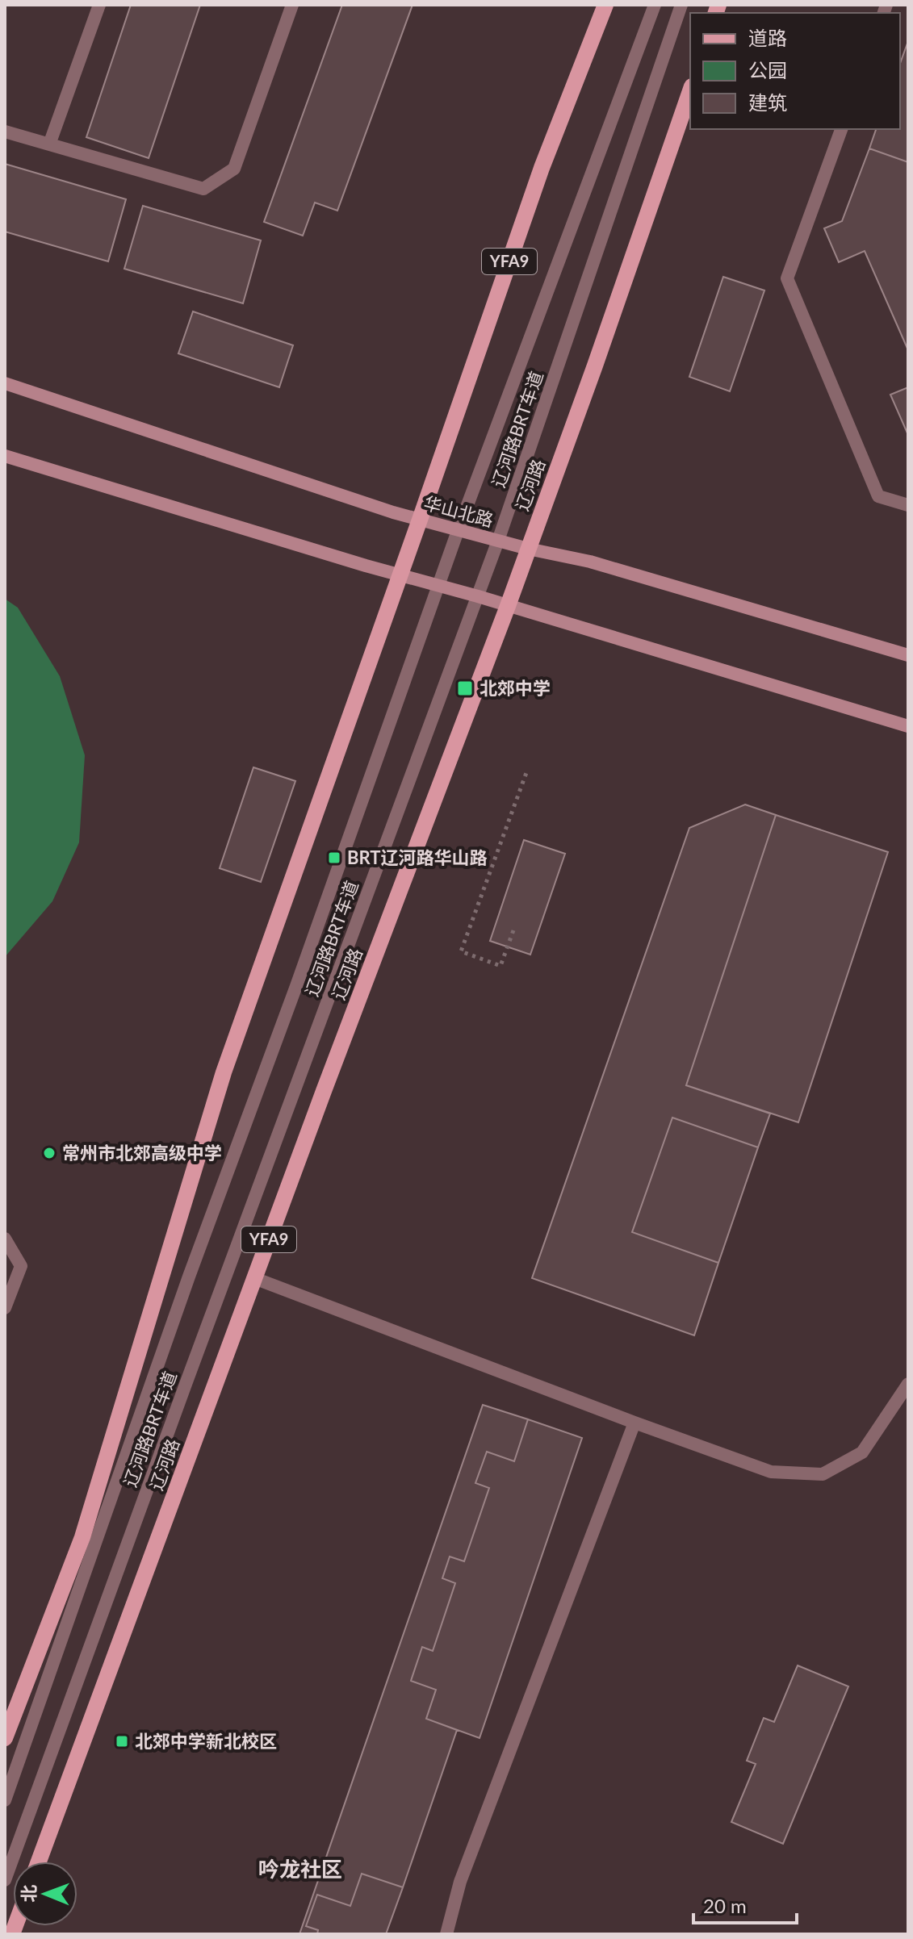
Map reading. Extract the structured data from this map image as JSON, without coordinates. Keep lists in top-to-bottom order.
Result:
{
  "streets": {
    "main road": ["YFA9", "辽河路", "华山北路"],
    "lane": ["辽河路BRT车道"]
  },
  "crossings": [
    ["YFA9", "华山北路"],
    ["辽河路BRT车道", "华山北路"],
    ["辽河路", "华山北路"]
  ],
  "districts": ["吟龙社区"],
  "places": {
    "transit": ["北郊中学", "BRT辽河路华山路", "北郊中学新北校区"],
    "other": ["常州市北郊高级中学"]
  },
  "legend": ["道路", "公园", "建筑"],
  "scale_bar": "20 m",
  "north": "left"
}
